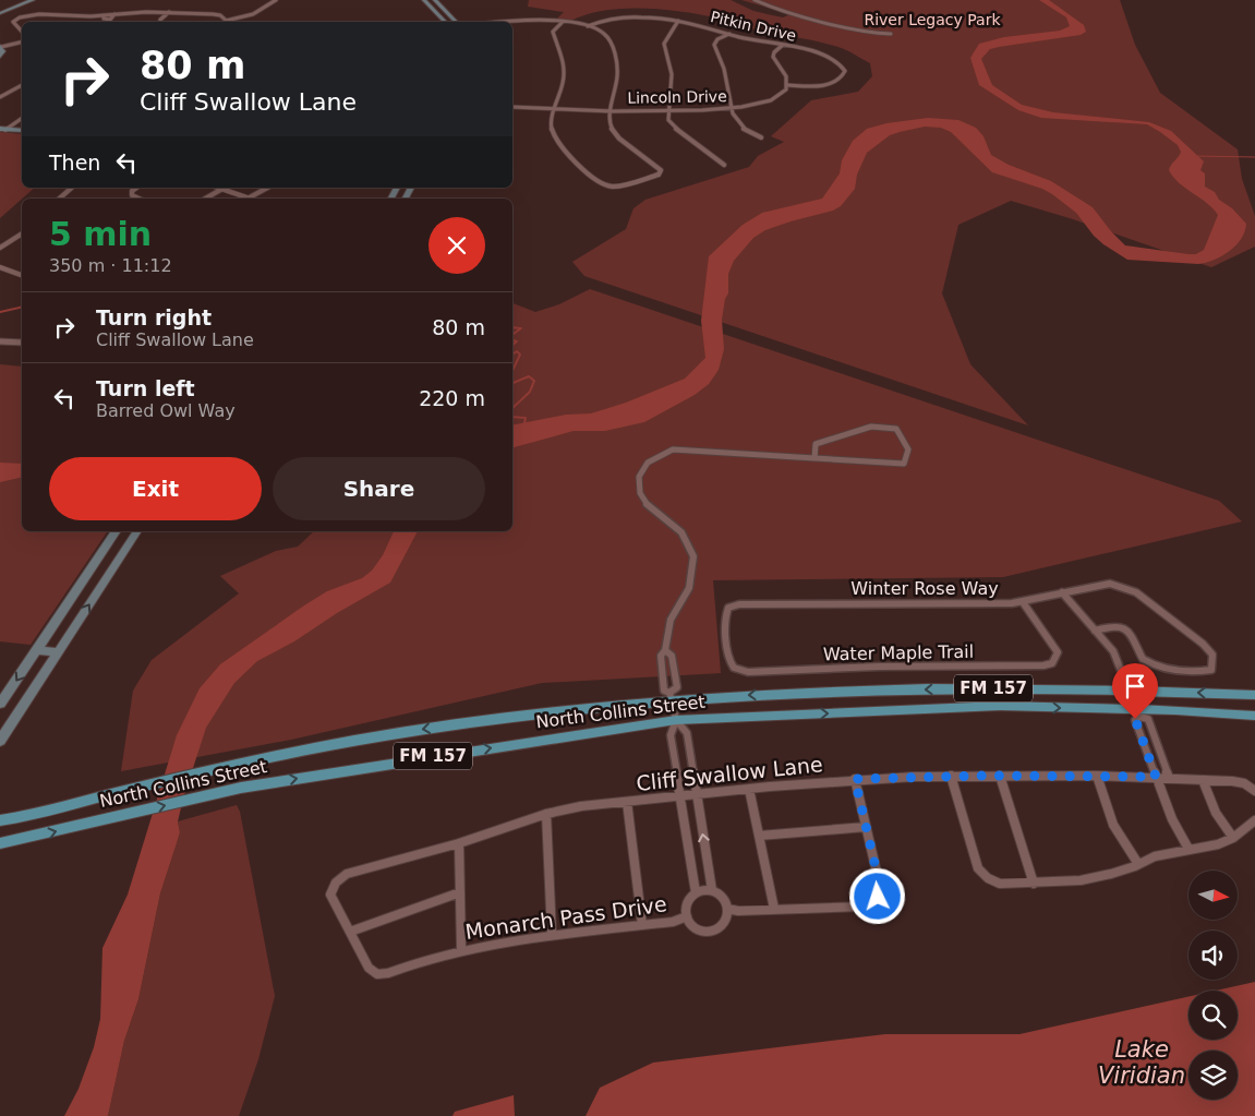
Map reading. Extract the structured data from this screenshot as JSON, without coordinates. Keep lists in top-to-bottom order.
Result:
{
  "streets": {
    "main road": ["FM 157", "North Collins Street"],
    "street": [
      "Pitkin Drive",
      "Lincoln Drive",
      "Winter Rose Way",
      "Water Maple Trail",
      "Cliff Swallow Lane",
      "Monarch Pass Drive"
    ]
  },
  "crossings": [
    ["Pitkin Drive", "Lincoln Drive"],
    ["Winter Rose Way", "Water Maple Trail"],
    ["Cliff Swallow Lane", "Monarch Pass Drive"]
  ],
  "water": ["Lake Viridian"],
  "parks": ["River Legacy Park"],
  "north": "right",
  "page": {
    "turn": ["80 m", "Cliff Swallow Lane"],
    "then": "Then",
    "heading": ["5 min", "350 m · 11:12"],
    "list": [
      {
        "name": "Turn right",
        "note": "Cliff Swallow Lane",
        "value": "80 m"
      },
      {
        "name": "Turn left",
        "note": "Barred Owl Way",
        "value": "220 m"
      }
    ],
    "buttons": ["Exit", "Share"]
  }
}
